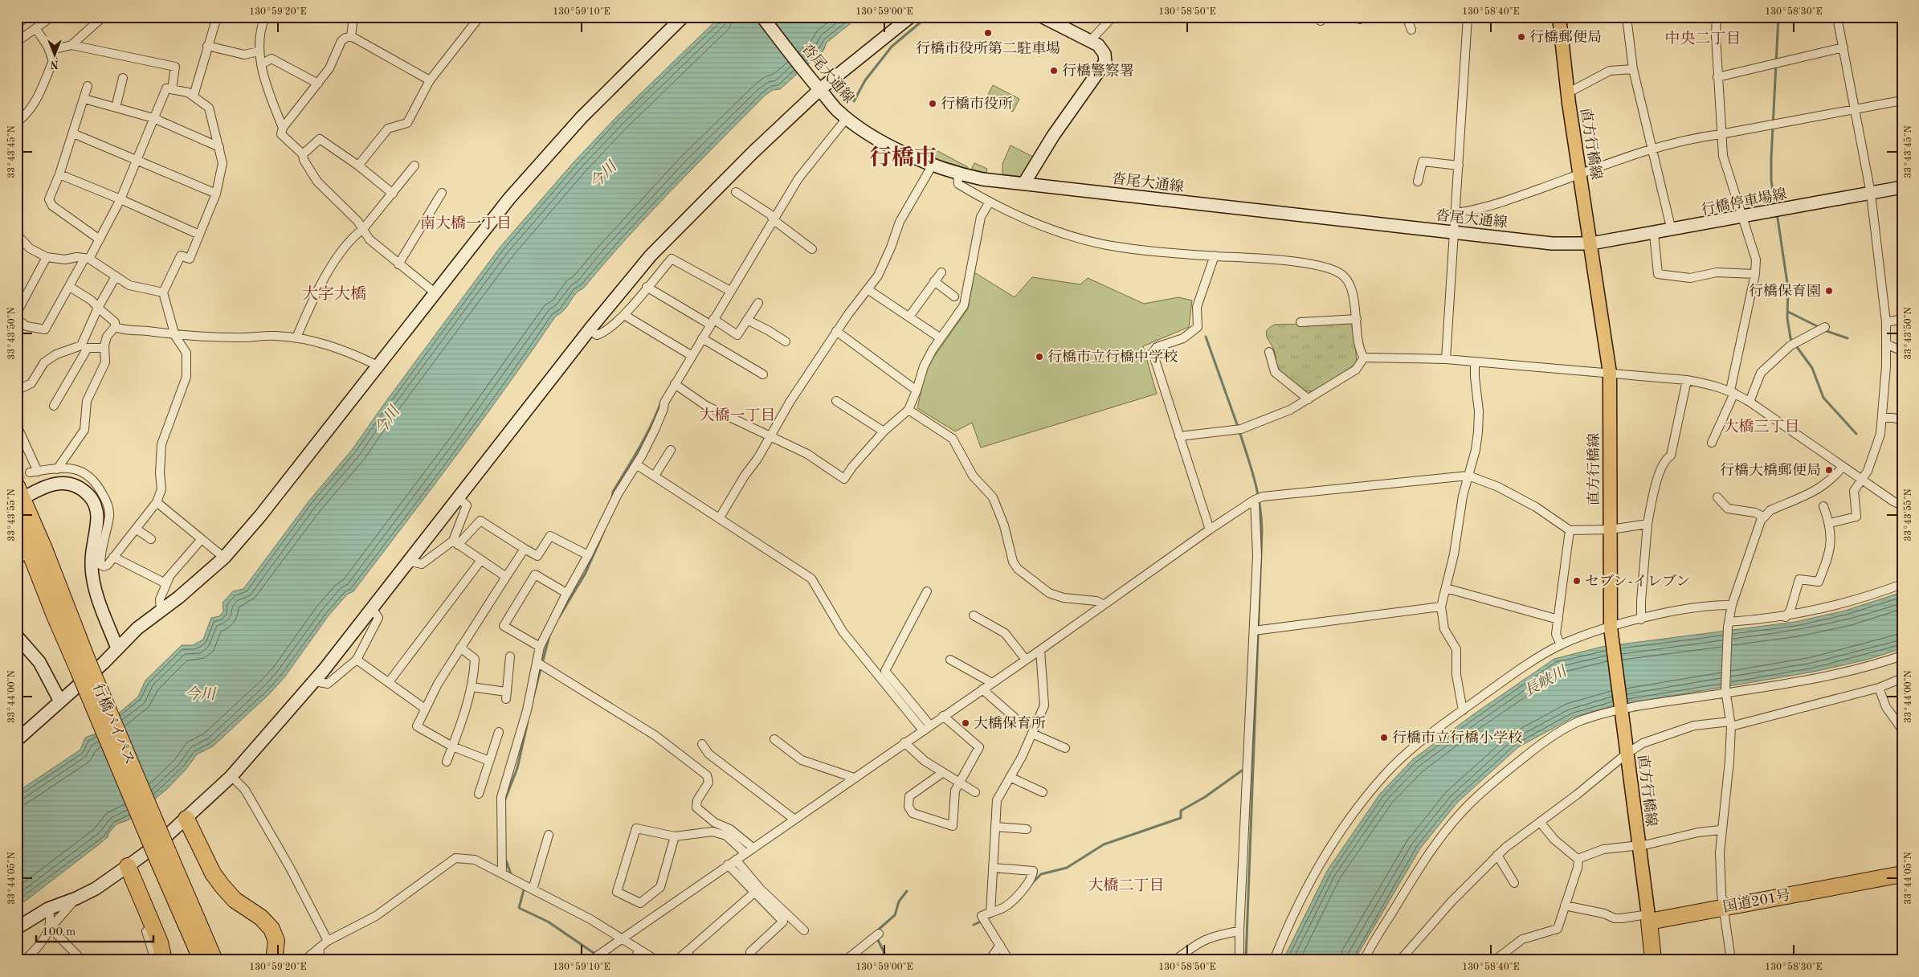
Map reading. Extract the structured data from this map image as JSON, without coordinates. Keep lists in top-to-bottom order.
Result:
{
  "streets": {
    "highway": ["行橋バイパス", "国道201号"],
    "main road": ["直方行橋線"],
    "street": ["沓尾大通線", "行橋停車場線"]
  },
  "crossings": [
    ["沓尾大通線", "直方行橋線"],
    ["沓尾大通線", "行橋停車場線"],
    ["直方行橋線", "行橋停車場線"],
    ["直方行橋線", "国道201号"]
  ],
  "districts": [
    "中央二丁目",
    "行橋市",
    "南大橋一丁目",
    "大字大橋",
    "大橋一丁目",
    "大橋三丁目",
    "大橋二丁目"
  ],
  "water": ["今川", "長峡川"],
  "places": [
    "行橋市役所第二駐車場",
    "行橋郵便局",
    "行橋警察署",
    "行橋市役所",
    "行橋保育園",
    "行橋市立行橋中学校",
    "行橋大橋郵便局",
    "セブン-イレブン",
    "大橋保育所",
    "行橋市立行橋小学校"
  ],
  "scale_bar": "100 m",
  "north": "bottom",
  "coordinates": [
    "130°59'20\"E",
    "130°59'10\"E",
    "130°59'00\"E",
    "130°58'50\"E",
    "130°58'40\"E",
    "130°58'30\"E",
    "33°43'45\"N",
    "33°43'50\"N",
    "33°43'55\"N",
    "33°44'00\"N",
    "33°44'05\"N"
  ]
}
